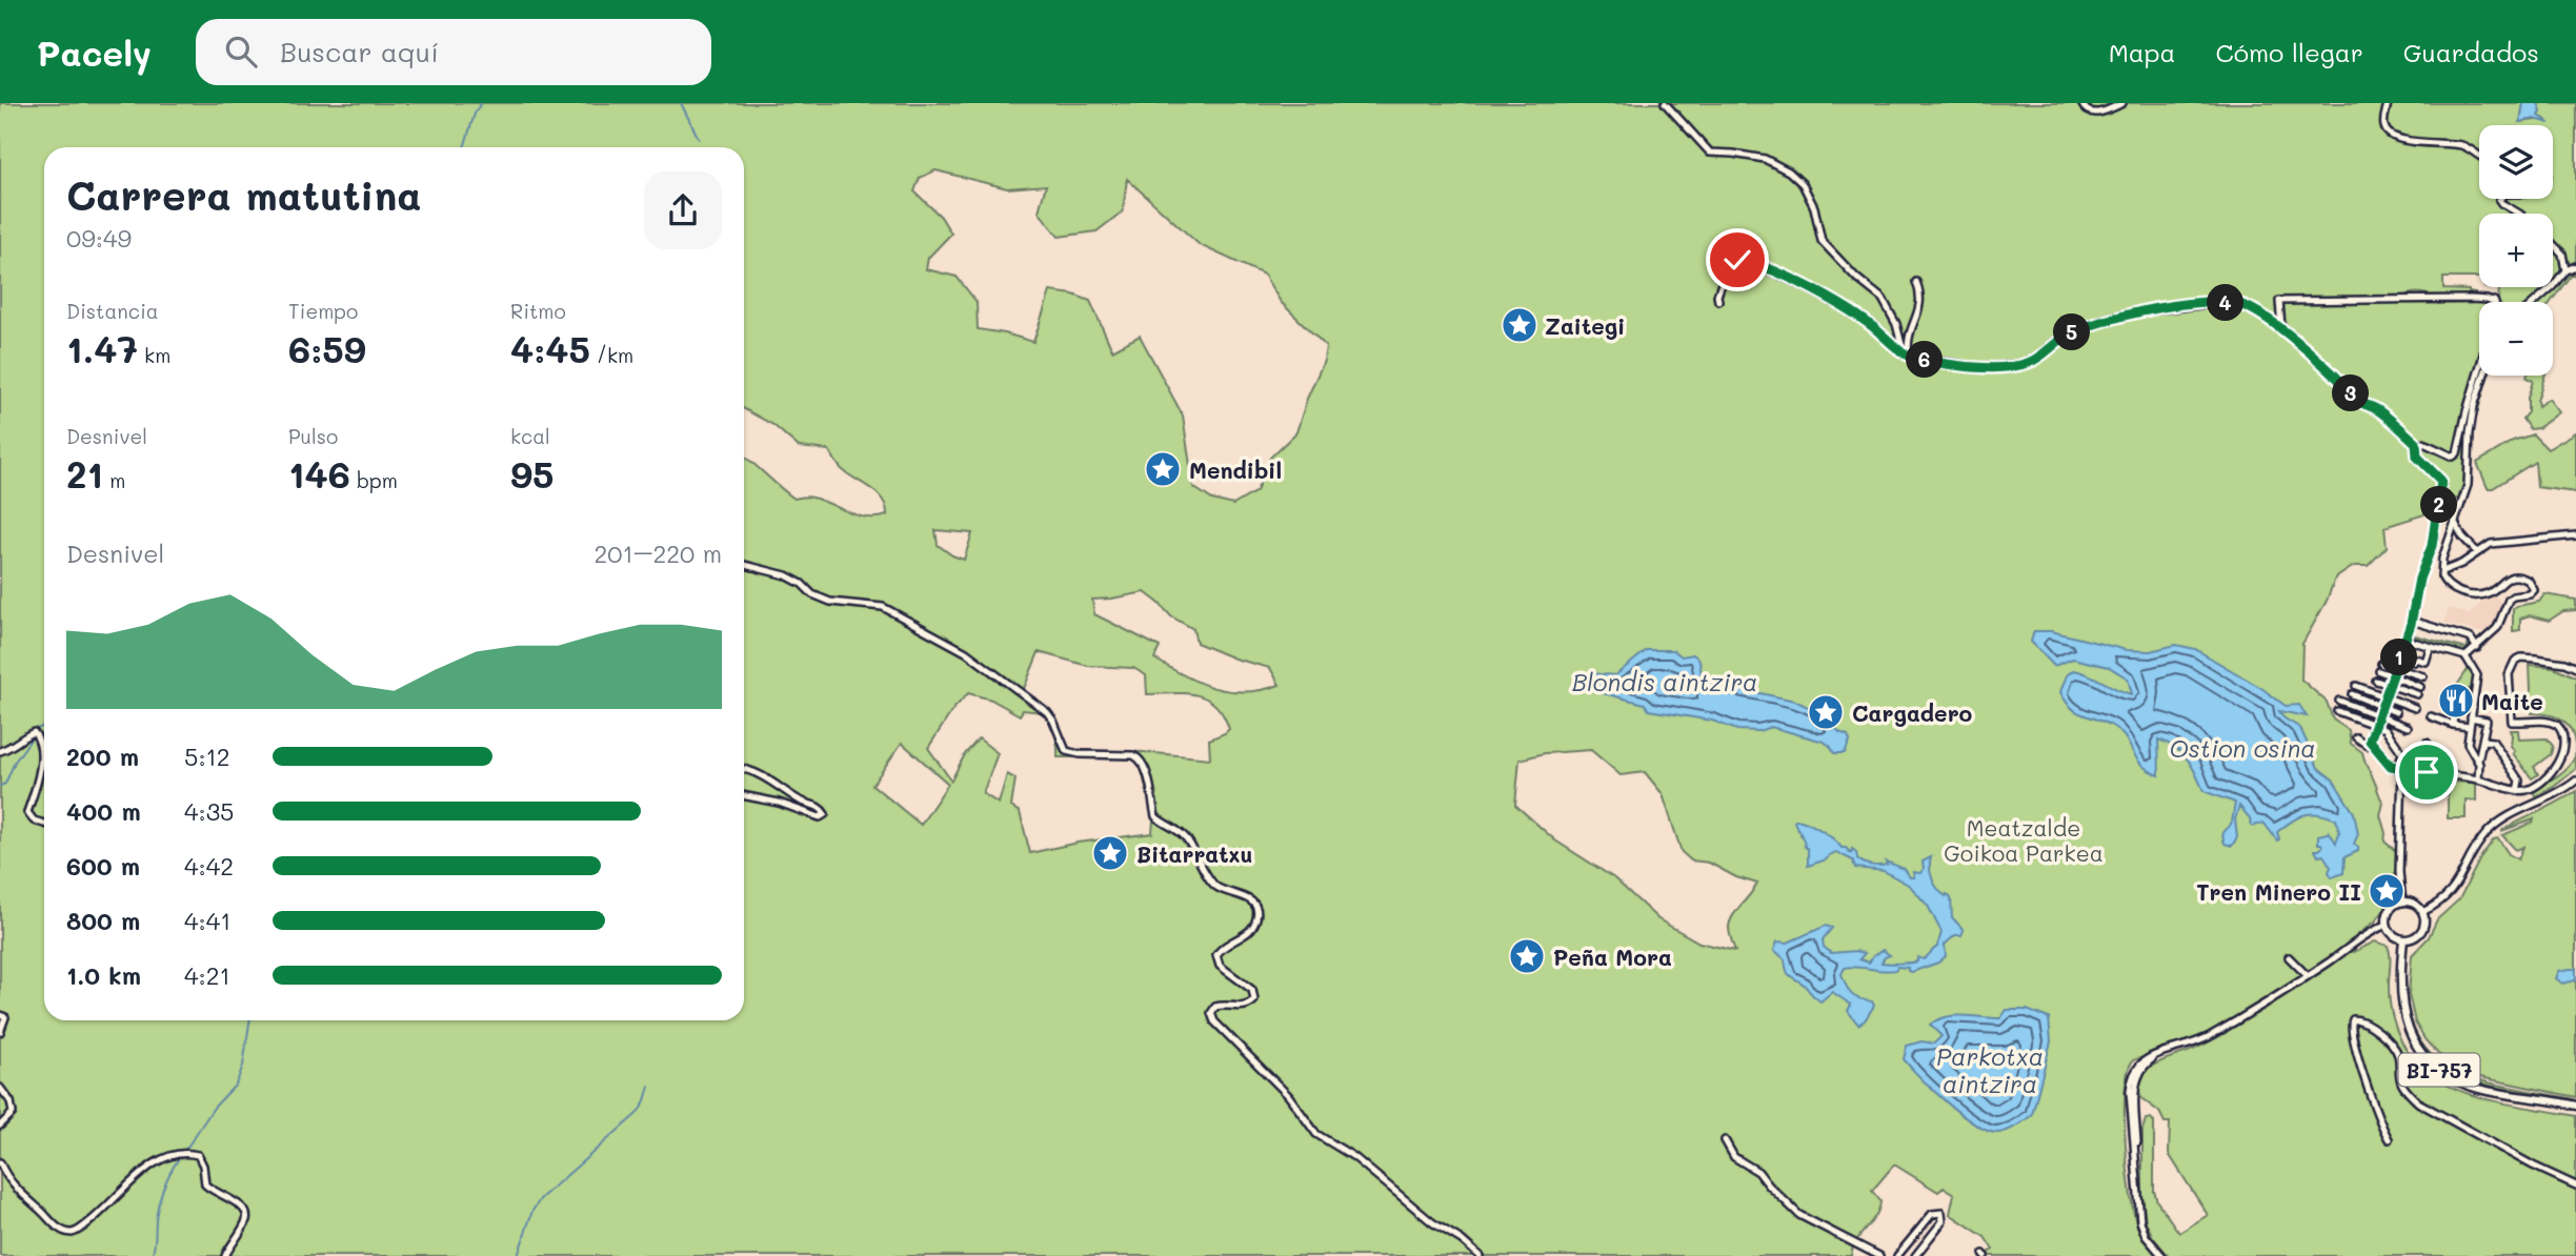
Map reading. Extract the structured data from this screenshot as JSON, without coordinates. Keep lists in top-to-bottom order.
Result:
{
  "streets": {
    "main road": ["BI-757"]
  },
  "water": ["Blondis aintzira", "Ostion osina", "Parkotxa aintzira"],
  "parks": ["Meatzalde Goikoa Parkea"],
  "places": {
    "place": [
      "Zaitegi",
      "Mendibil",
      "Cargadero",
      "Bitarratxu",
      "Tren Minero II",
      "Peña Mora"
    ],
    "restaurant": ["Maite"]
  },
  "page": {
    "header": "Pacely",
    "search": "Buscar aquí",
    "nav": ["Mapa", "Cómo llegar", "Guardados"],
    "map_buttons": ["+", "−"],
    "heading": ["Carrera matutina", "09:49"],
    "stats": [
      ["Distancia", "1.47 km"],
      ["Tiempo", "6:59"],
      ["Ritmo", "4:45 /km"],
      ["Desnivel", "21 m"],
      ["Pulso", "146 bpm"],
      ["kcal", "95"]
    ],
    "pins": [
      "4",
      "5",
      "6",
      "3",
      "2",
      "1"
    ],
    "chart": ["Desnivel", "201–220 m"],
    "list": [
      {
        "name": "200 m",
        "note": "5:12"
      },
      {
        "name": "400 m",
        "note": "4:35"
      },
      {
        "name": "600 m",
        "note": "4:42"
      },
      {
        "name": "800 m",
        "note": "4:41"
      },
      {
        "name": "1.0 km",
        "note": "4:21"
      }
    ]
  }
}
